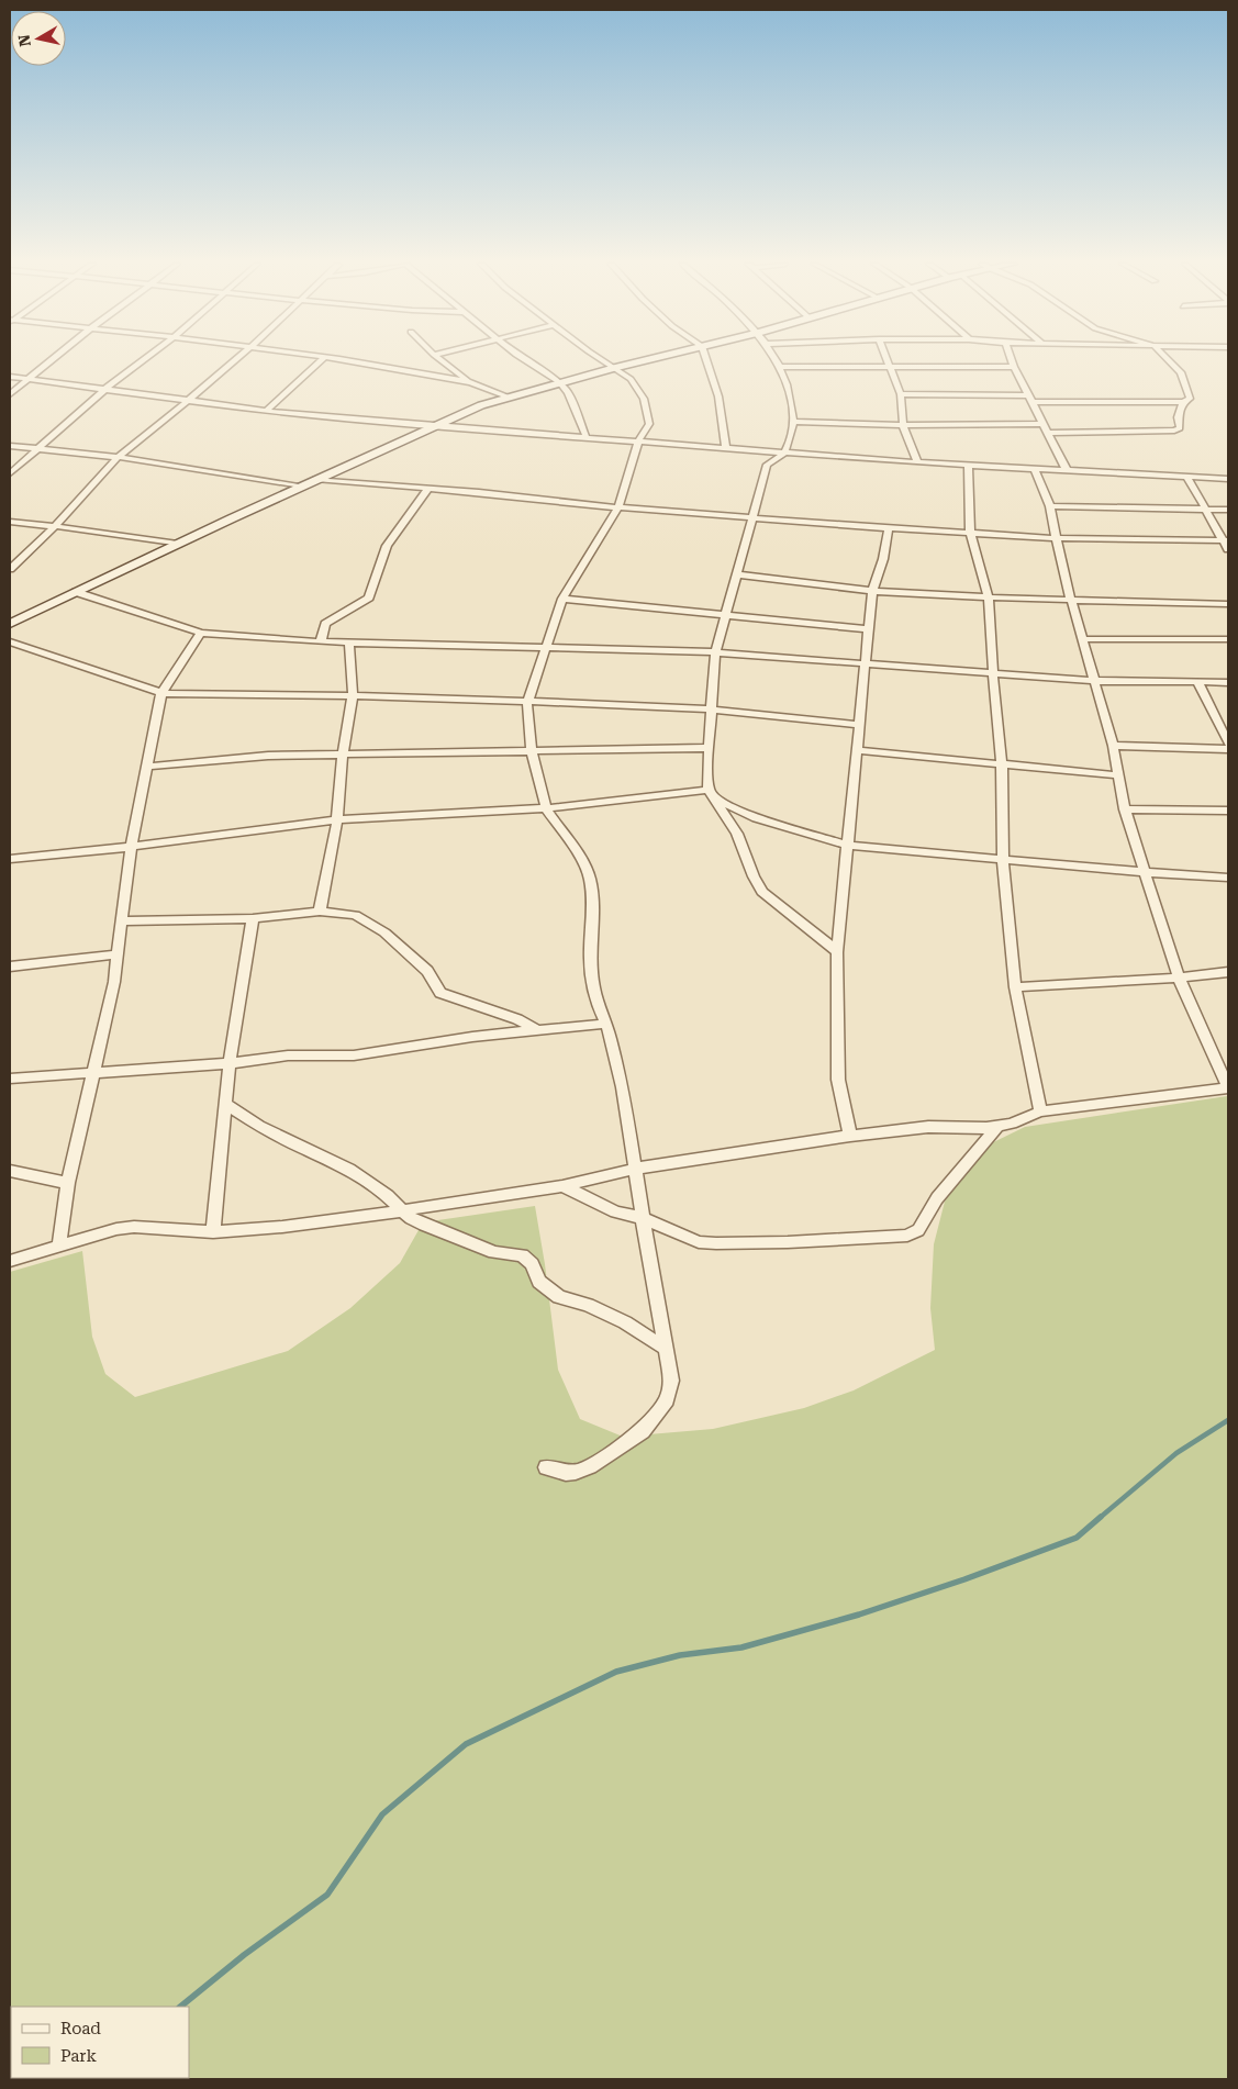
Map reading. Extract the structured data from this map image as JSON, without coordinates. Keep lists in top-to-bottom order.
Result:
{
  "legend": ["Road", "Park"],
  "north": "left"
}
